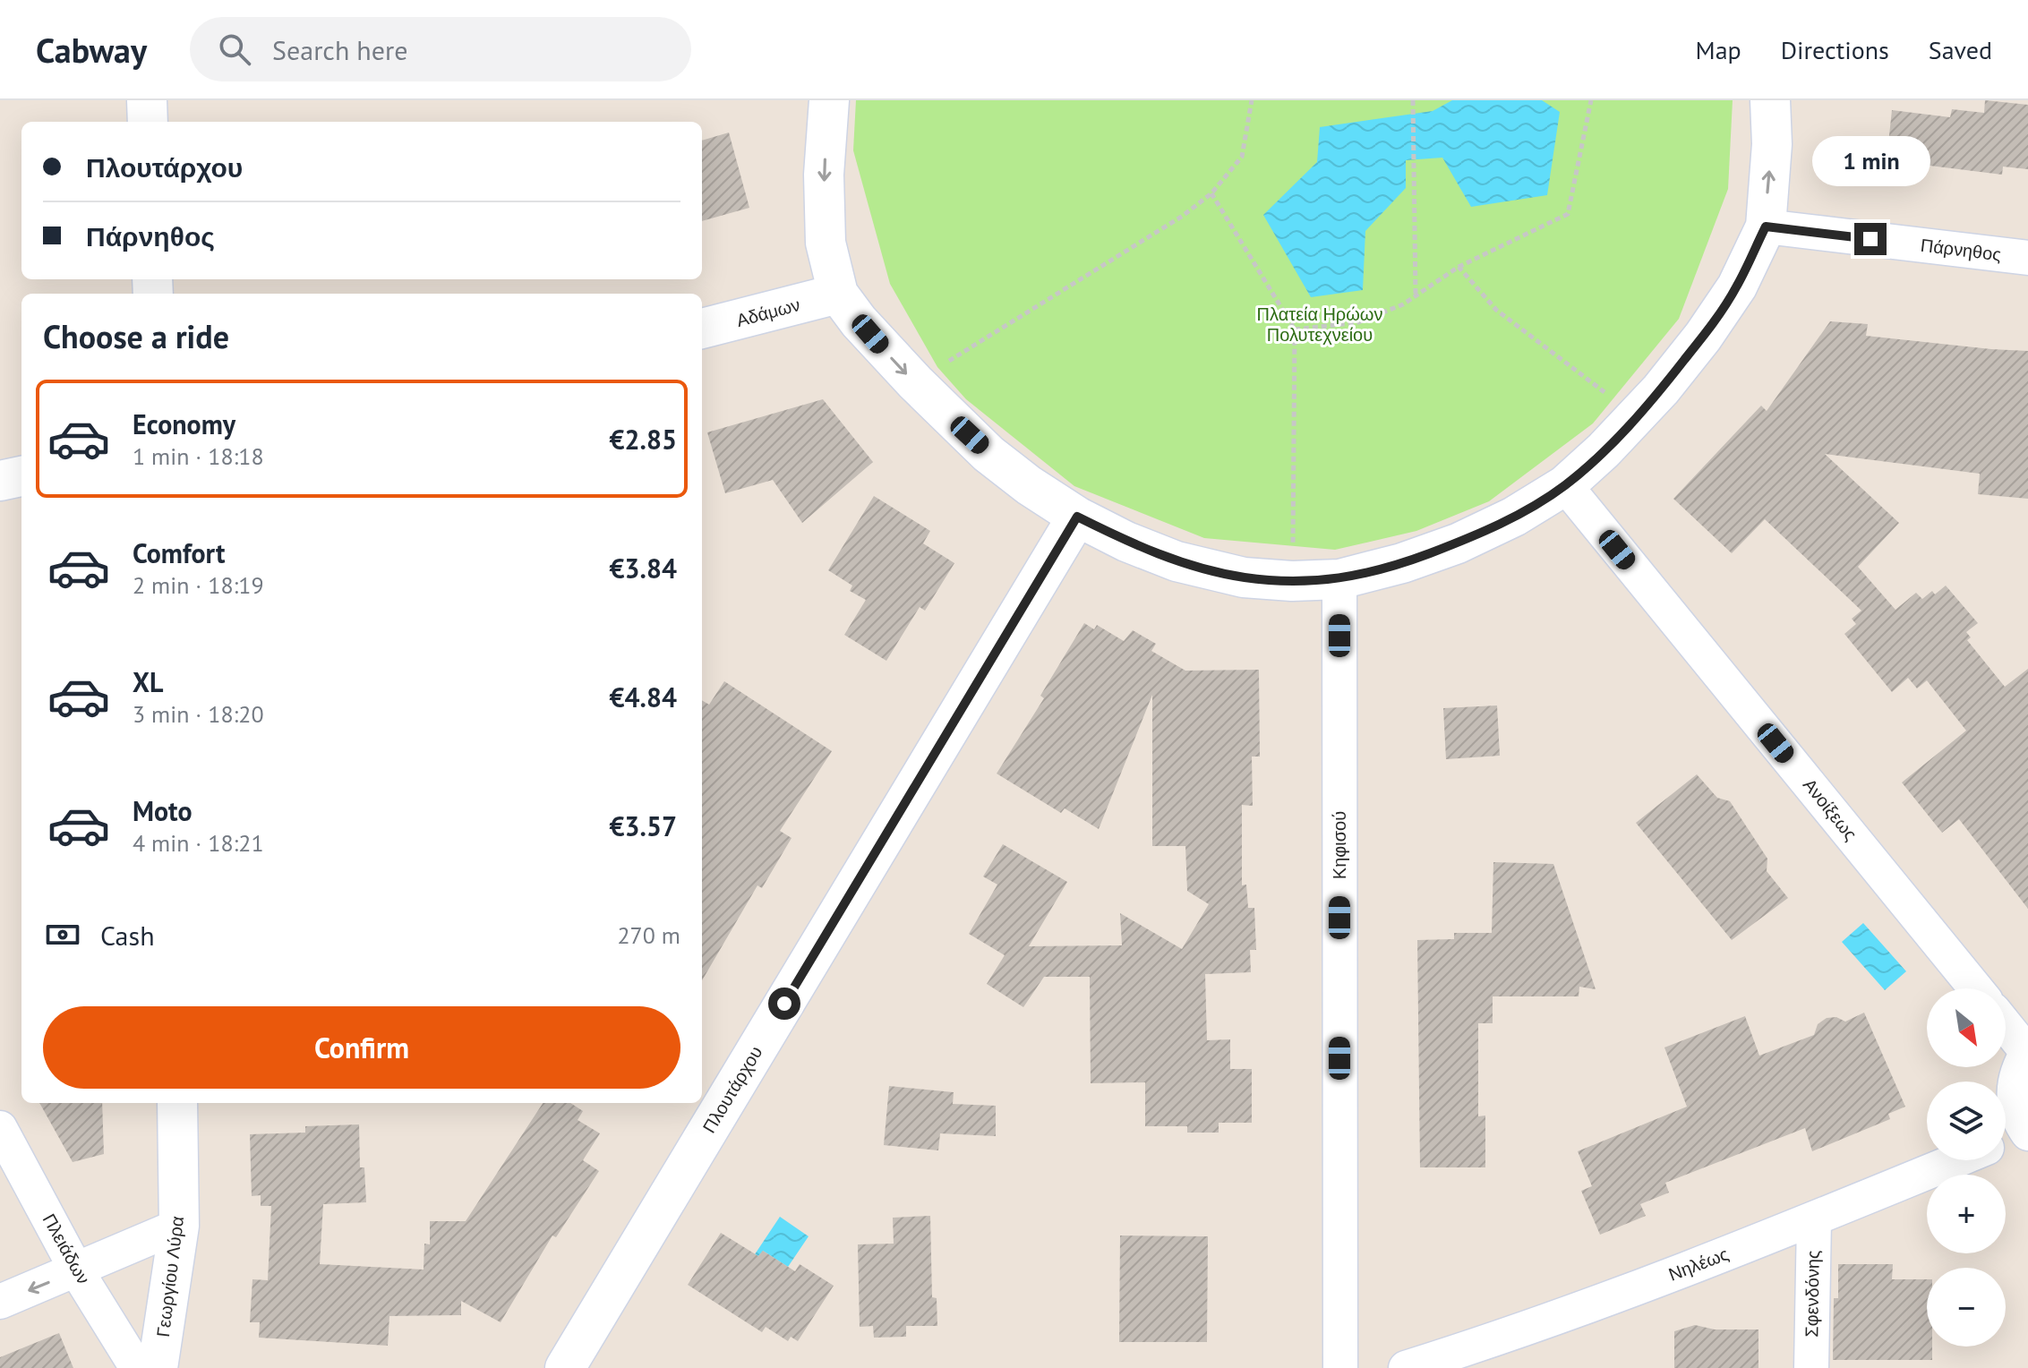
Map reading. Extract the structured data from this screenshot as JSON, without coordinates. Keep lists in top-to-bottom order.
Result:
{
  "streets": {
    "street": [
      "Πάρνηθος",
      "Αδάμων",
      "Ανοίξεως",
      "Κηφισού",
      "Πλουτάρχου",
      "Πλειάδων",
      "Νηλέως",
      "Γεωργίου Λύρα",
      "Σφενδόνης"
    ]
  },
  "crossings": [
    ["Νηλέως", "Σφενδόνης"]
  ],
  "parks": ["Πλατεία Ηρώων Πολυτεχνείου"],
  "north": "bottom right",
  "page": {
    "header": "Cabway",
    "search": "Search here",
    "nav": ["Map", "Directions", "Saved"],
    "banner": ["Πλουτάρχου", "Πάρνηθος"],
    "bubble": "1 min",
    "heading": "Choose a ride",
    "list": [
      {
        "name": "Economy",
        "note": "1 min · 18:18",
        "value": "€2.85"
      },
      {
        "name": "Comfort",
        "note": "2 min · 18:19",
        "value": "€3.84"
      },
      {
        "name": "XL",
        "note": "3 min · 18:20",
        "value": "€4.84"
      },
      {
        "name": "Moto",
        "note": "4 min · 18:21",
        "value": "€3.57"
      }
    ],
    "pay": ["Cash", "270 m"],
    "map_buttons": ["+", "−"],
    "buttons": "Confirm"
  }
}
